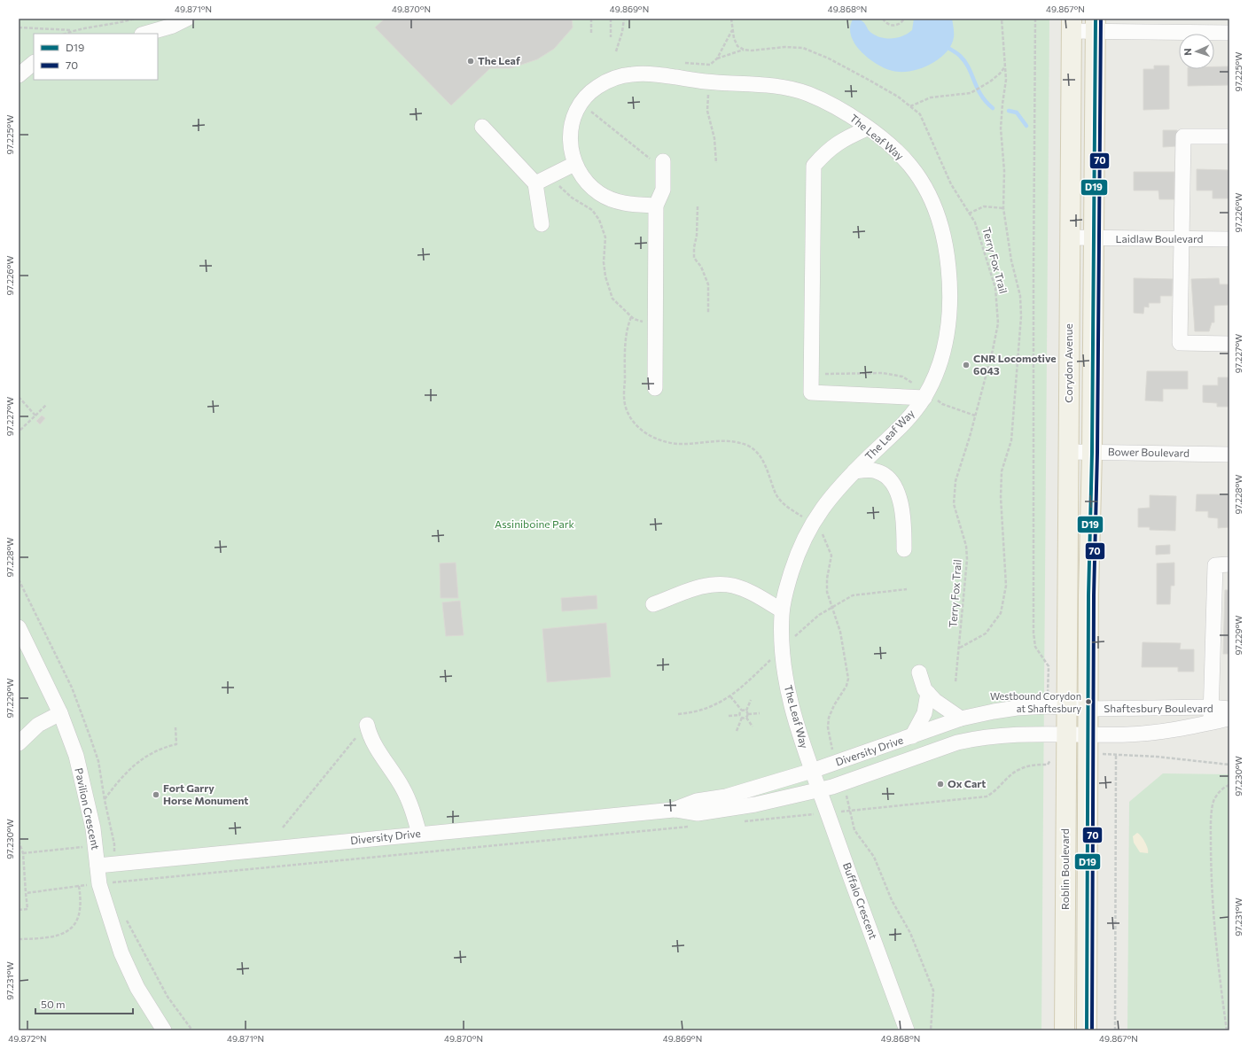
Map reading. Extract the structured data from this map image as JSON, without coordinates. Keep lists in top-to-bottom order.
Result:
{
  "streets": {
    "main road": ["Corydon Avenue", "Roblin Boulevard"],
    "street": [
      "The Leaf Way",
      "Laidlaw Boulevard",
      "Bower Boulevard",
      "Shaftesbury Boulevard",
      "Diversity Drive",
      "Pavilion Crescent",
      "Buffalo Crescent"
    ],
    "path": ["Terry Fox Trail"]
  },
  "crossings": [
    ["The Leaf Way", "Diversity Drive"],
    ["The Leaf Way", "Buffalo Crescent"],
    ["Laidlaw Boulevard", "Corydon Avenue"],
    ["Corydon Avenue", "Bower Boulevard"],
    ["Corydon Avenue", "Shaftesbury Boulevard"],
    ["Corydon Avenue", "Diversity Drive"],
    ["Corydon Avenue", "Roblin Boulevard"],
    ["Shaftesbury Boulevard", "Diversity Drive"],
    ["Shaftesbury Boulevard", "Roblin Boulevard"],
    ["Diversity Drive", "Pavilion Crescent"],
    ["Diversity Drive", "Roblin Boulevard"],
    ["Diversity Drive", "Buffalo Crescent"]
  ],
  "parks": ["Assiniboine Park"],
  "places": [
    "The Leaf",
    "CNR Locomotive 6043",
    "Westbound Corydon at Shaftesbury",
    "Ox Cart",
    "Fort Garry Horse Monument"
  ],
  "lines": ["transit line D19", "transit line 70"],
  "legend": ["D19", "70"],
  "scale_bar": "50 m",
  "north": "left",
  "coordinates": [
    "49.871°N",
    "49.870°N",
    "49.869°N",
    "49.868°N",
    "49.867°N",
    "97.225°W",
    "97.226°W",
    "97.227°W",
    "97.228°W",
    "97.229°W",
    "97.230°W",
    "97.231°W",
    "49.872°N"
  ]
}
